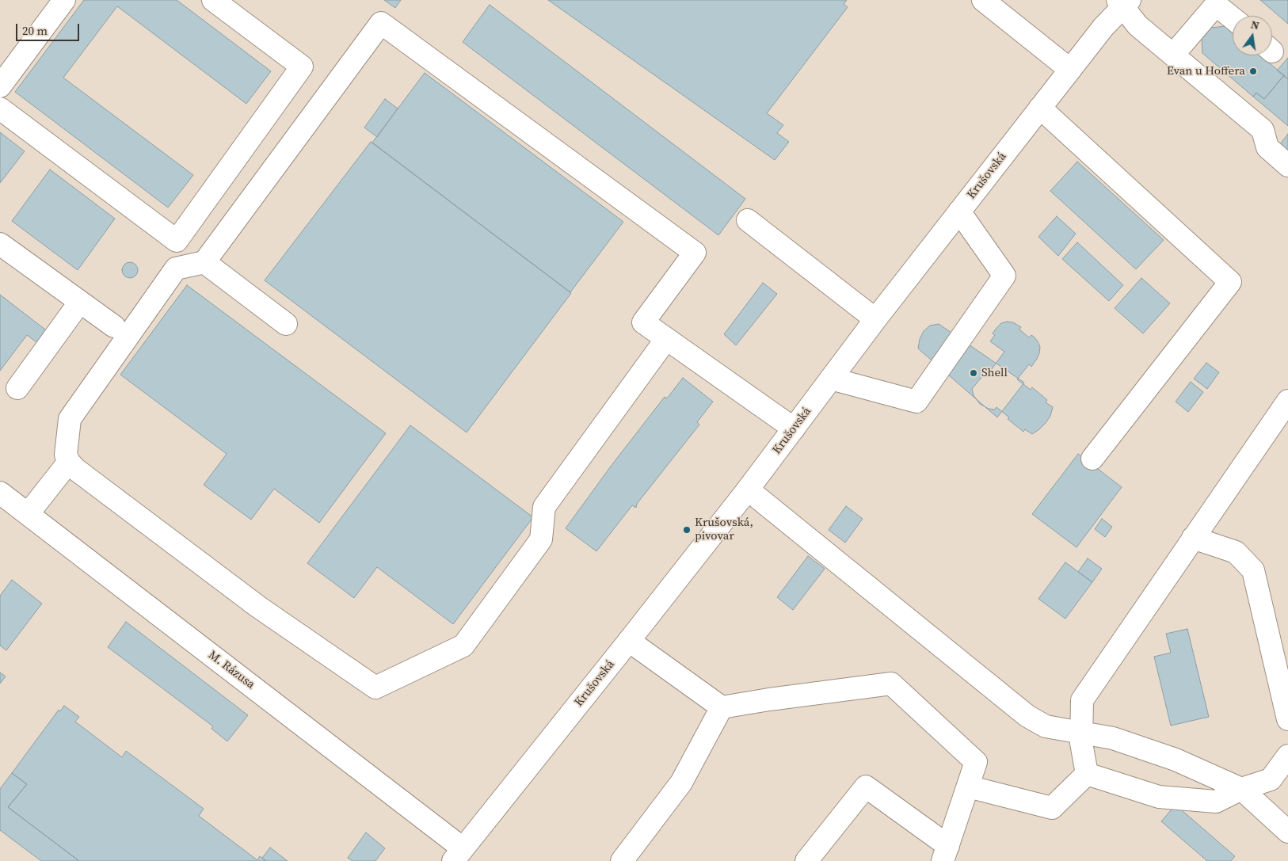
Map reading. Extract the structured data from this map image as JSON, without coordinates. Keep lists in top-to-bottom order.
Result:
{
  "streets": {
    "main road": ["Krušovská", "M. Rázusa"]
  },
  "crossings": [
    ["Krušovská", "M. Rázusa"]
  ],
  "places": ["Evan u Hoffera", "Shell", "Krušovská, pivovar"],
  "scale_bar": "20 m",
  "north": "top"
}
